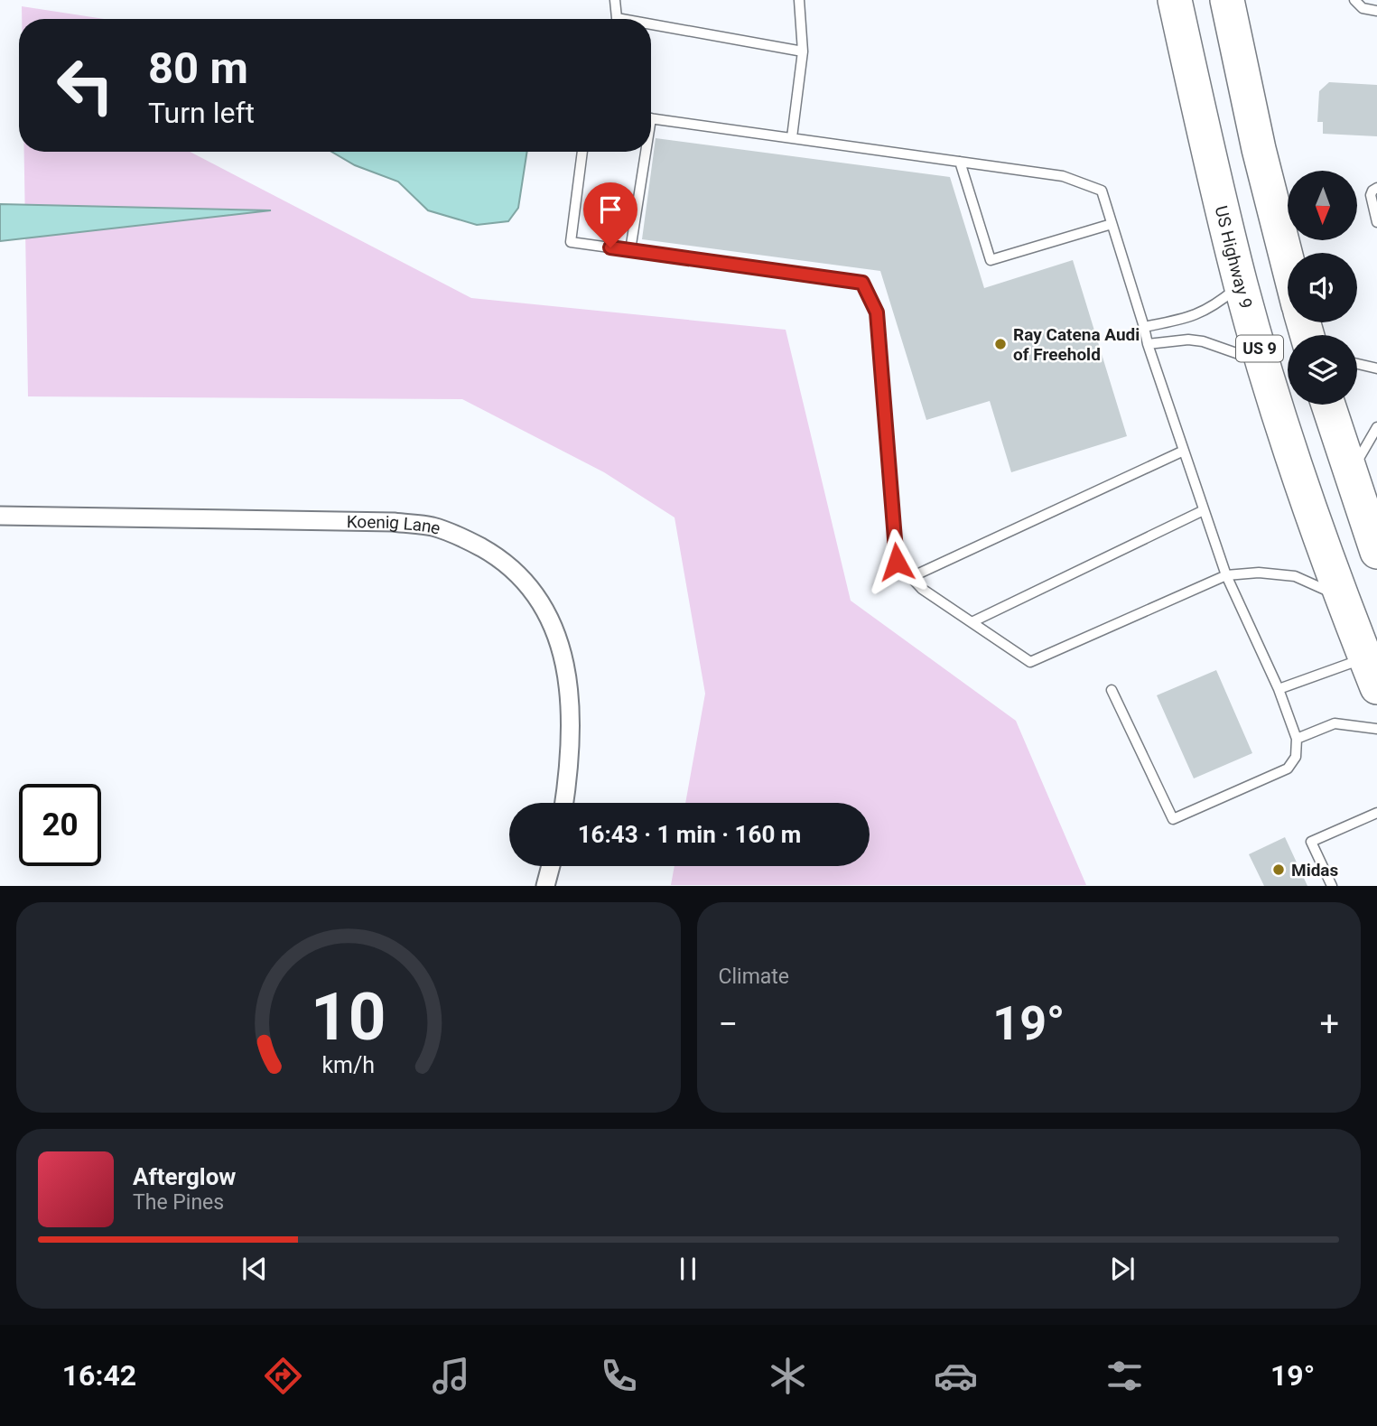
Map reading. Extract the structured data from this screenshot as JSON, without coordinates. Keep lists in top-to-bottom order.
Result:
{
  "streets": {
    "highway": ["US Highway 9", "US 9"],
    "street": ["Koenig Lane"]
  },
  "places": ["Ray Catena Audi of Freehold", "Midas"],
  "north": "bottom",
  "page": {
    "turn": ["80 m", "Turn left"],
    "limit": "20",
    "trip": "16:43 · 1 min · 160 m",
    "tile": "Climate",
    "heat": ["−", "19°", "+"],
    "song": ["Afterglow", "The Pines"],
    "tabs": ["16:42", "19°"],
    "gauge": ["10", "km/h"]
  }
}
